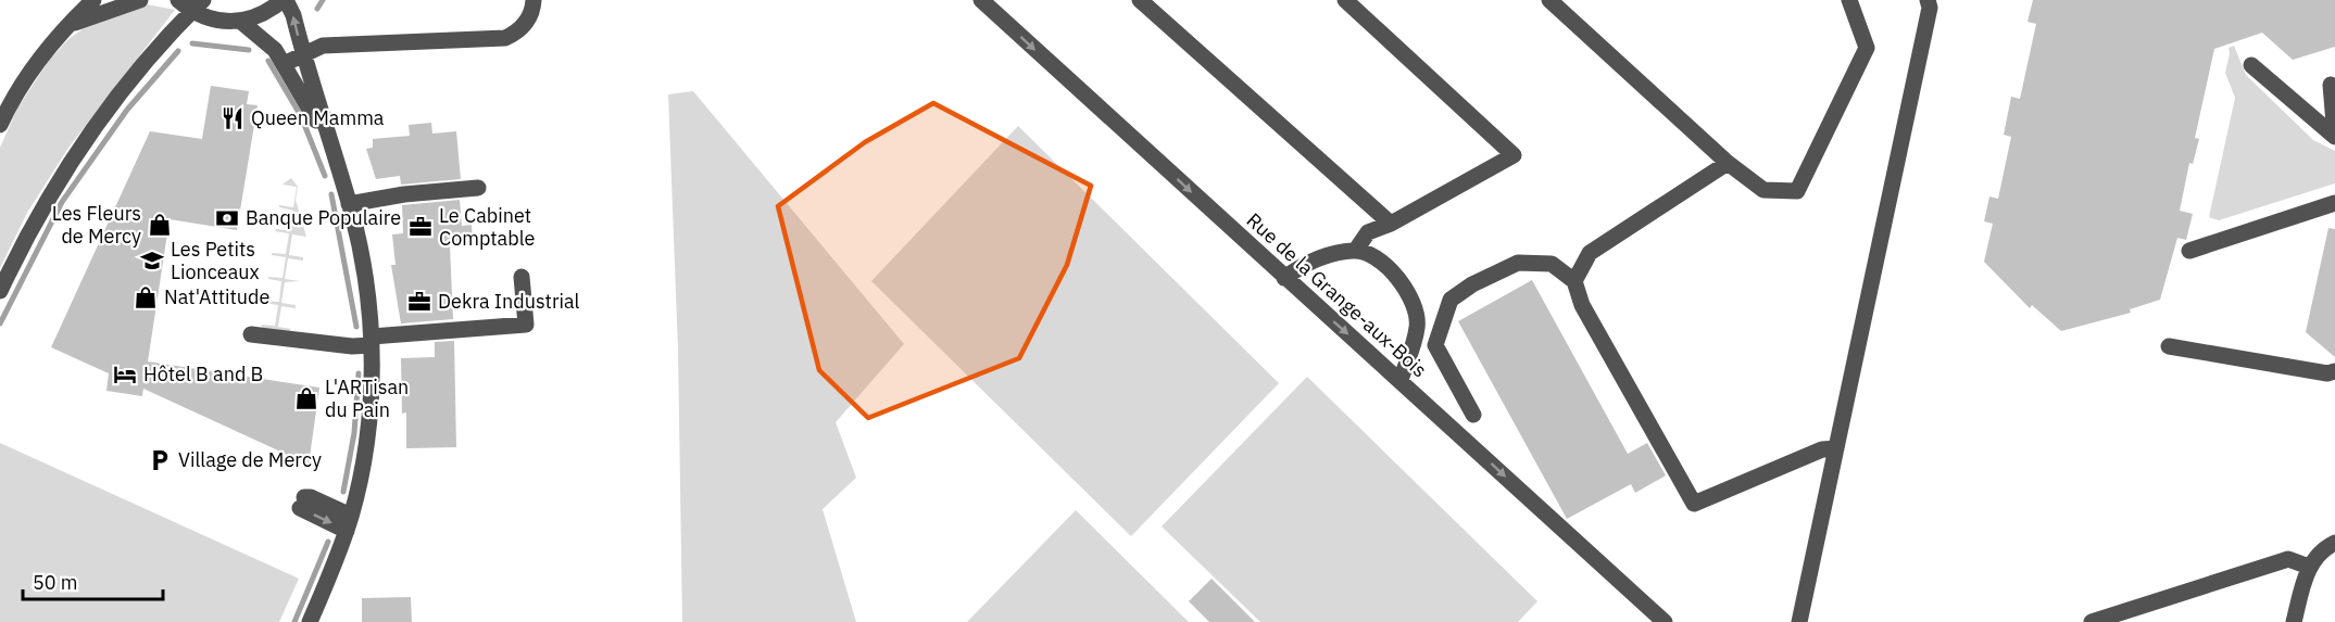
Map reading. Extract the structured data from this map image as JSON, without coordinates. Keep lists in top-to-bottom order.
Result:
{
  "streets": {
    "street": ["Rue de la Grange-aux-Bois"]
  },
  "places": {
    "restaurant": ["Queen Mamma"],
    "bank": ["Banque Populaire"],
    "shop": ["Les Fleurs de Mercy", "Nat'Attitude", "L'ARTisan du Pain"],
    "office": ["Le Cabinet Comptable", "Dekra Industrial"],
    "school or university": ["Les Petits Lionceaux"],
    "hotel": ["Hôtel B and B"],
    "parking": ["Village de Mercy"]
  },
  "scale_bar": "50 m"
}
